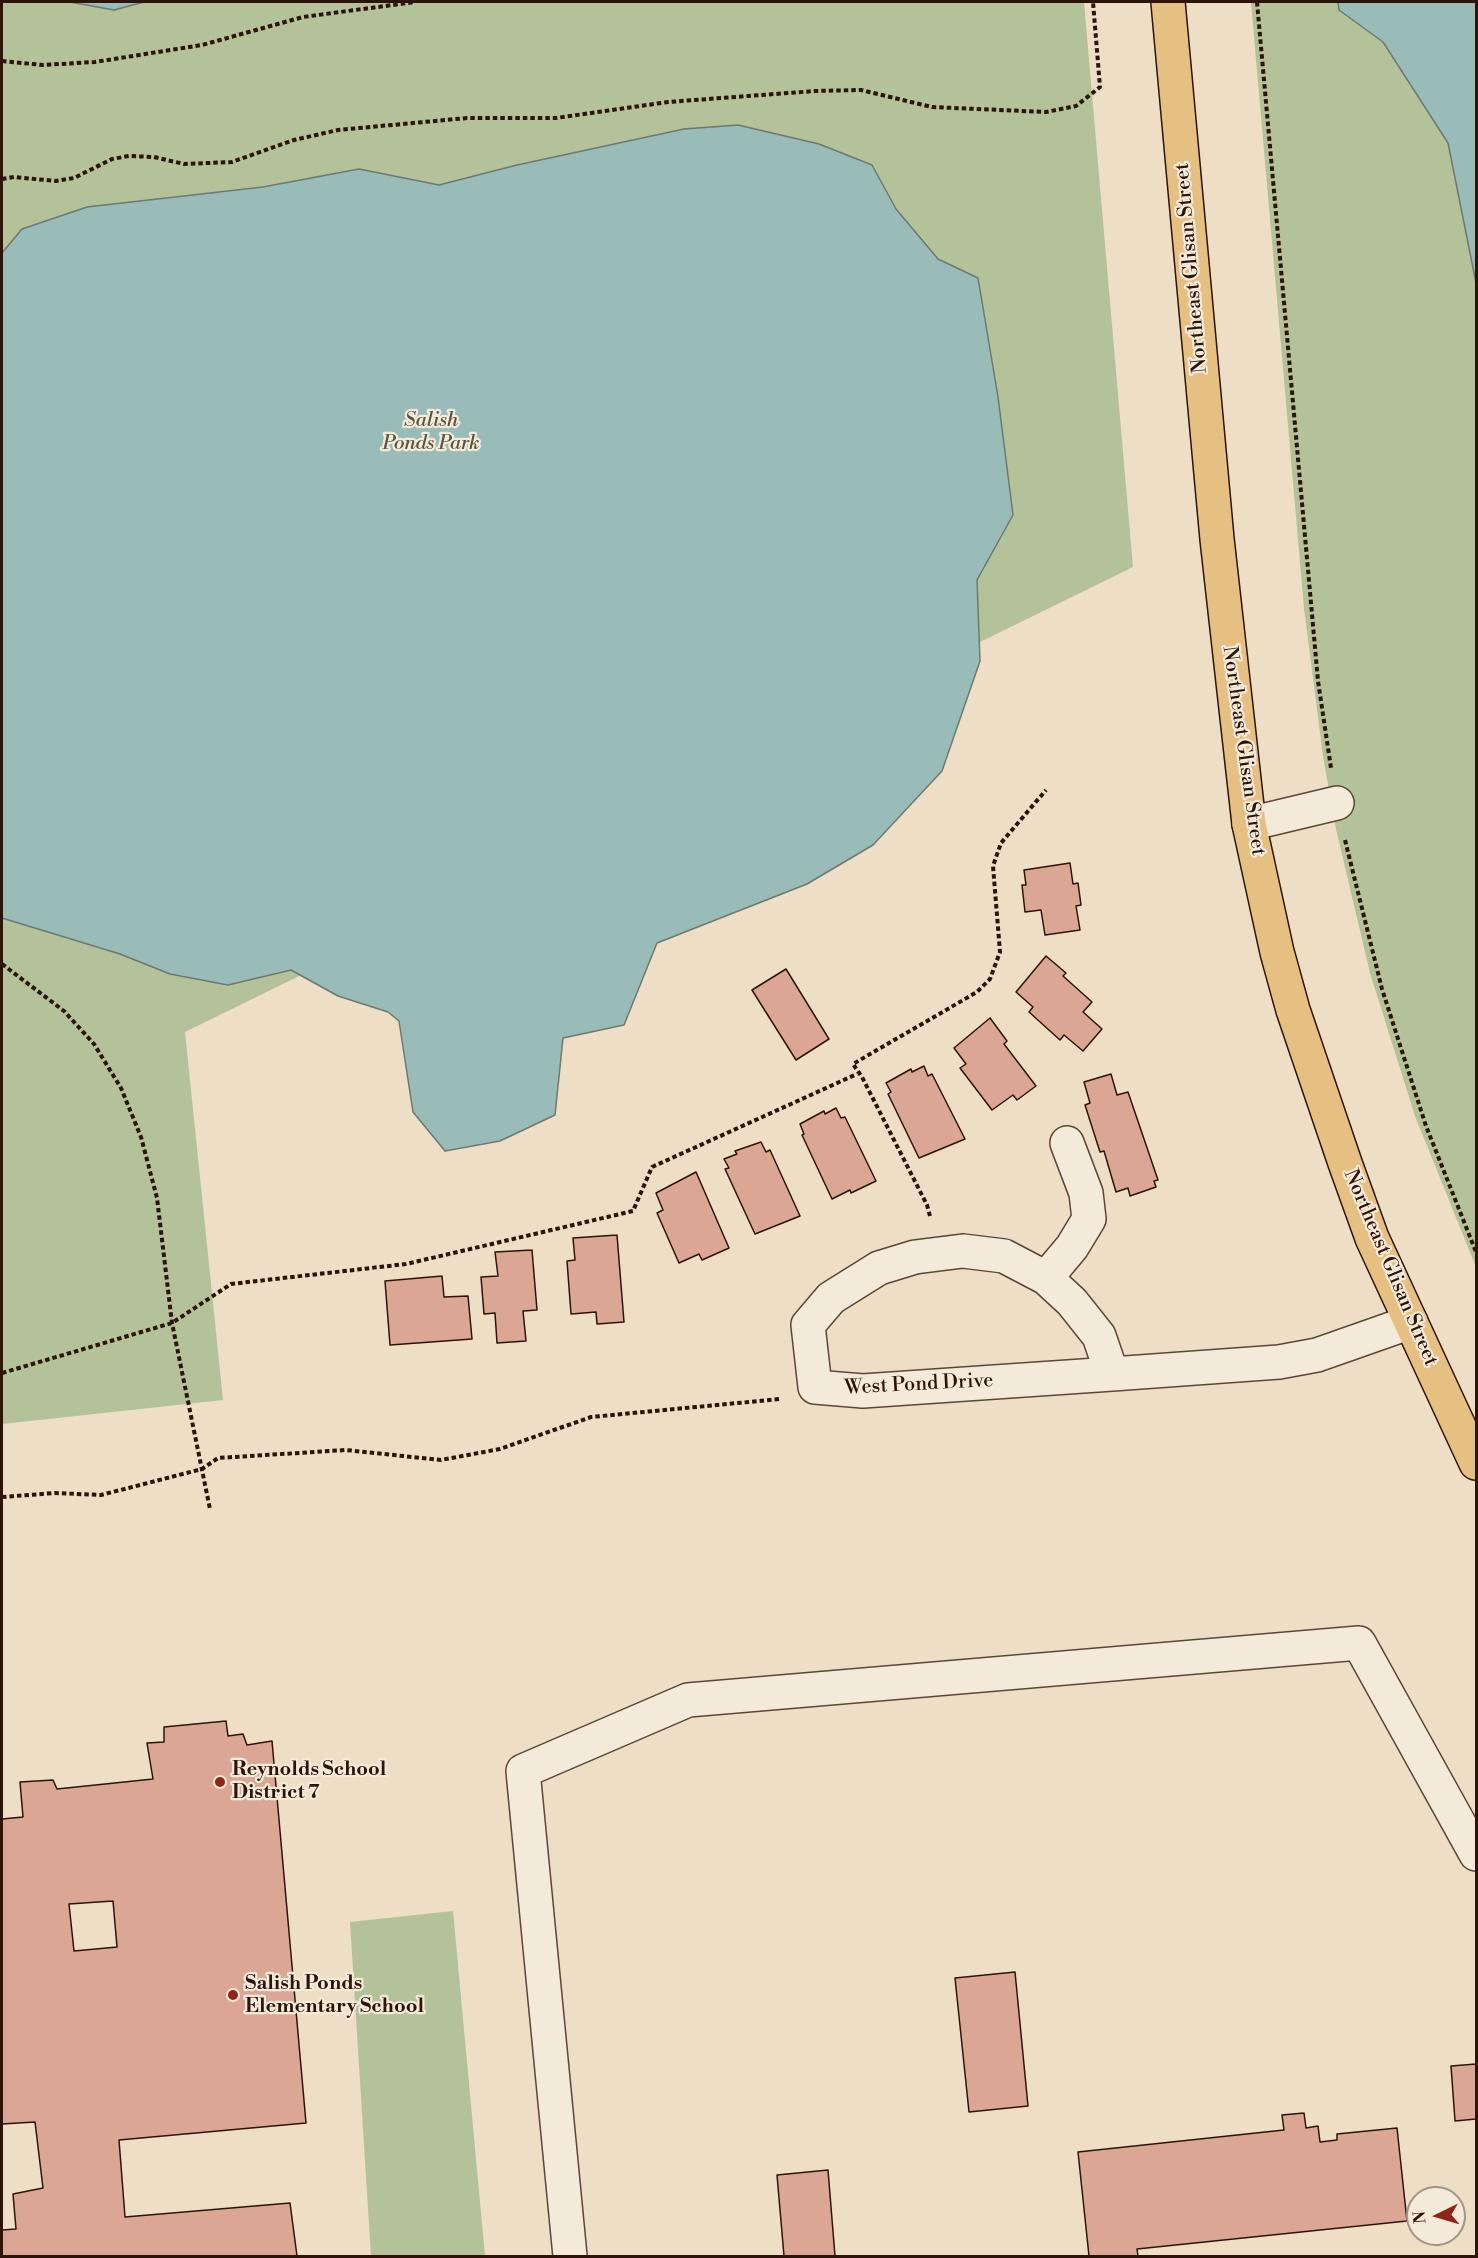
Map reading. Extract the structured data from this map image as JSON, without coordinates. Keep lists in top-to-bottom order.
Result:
{
  "streets": {
    "main road": ["Northeast Glisan Street"],
    "lane": ["West Pond Drive"]
  },
  "crossings": [
    ["Northeast Glisan Street", "West Pond Drive"]
  ],
  "parks": ["Salish Ponds Park"],
  "places": ["Reynolds School District 7", "Salish Ponds Elementary School"],
  "north": "left"
}
